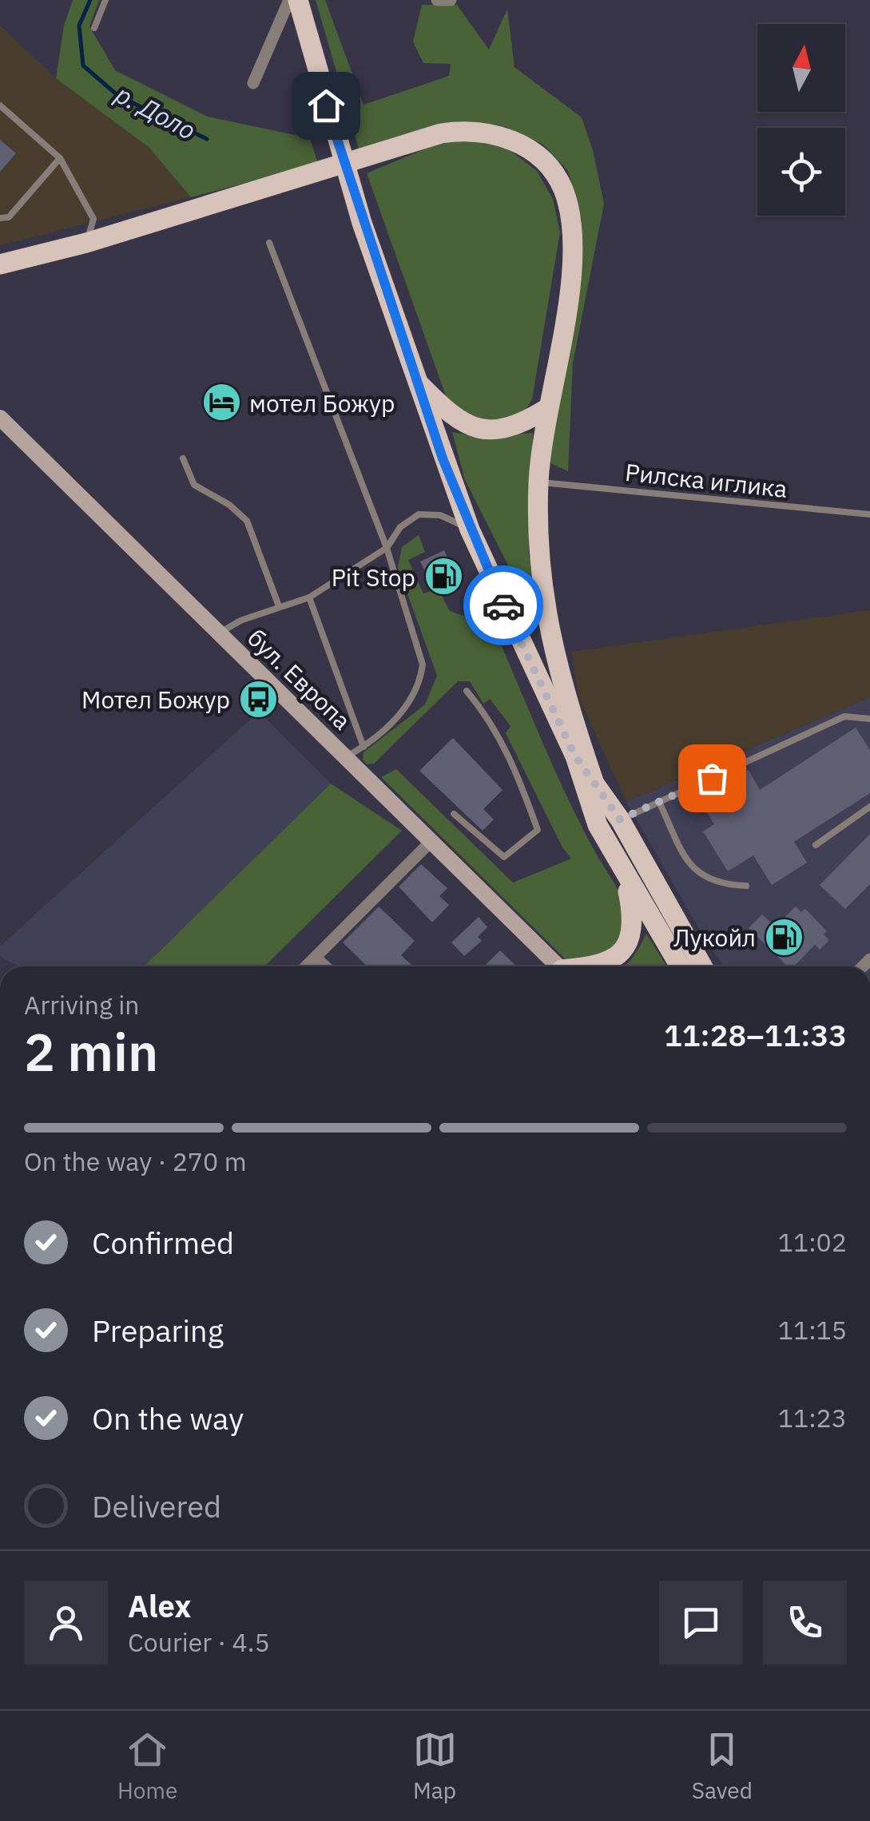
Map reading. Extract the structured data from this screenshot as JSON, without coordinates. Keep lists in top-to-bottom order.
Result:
{
  "streets": {
    "street": ["бул. Европа"],
    "lane": ["Рилска иглика"]
  },
  "water": ["р. Доло"],
  "places": {
    "hotel": ["мотел Божур"],
    "fuel station": ["Pit Stop", "Лукойл"],
    "bus stop": ["Мотел Божур"]
  },
  "north": "top",
  "page": {
    "heading": ["2 min", "Arriving in", "11:28–11:33"],
    "panel": ["Alex", "Courier · 4.5"],
    "bar": "On the way · 270 m",
    "list": [
      ["Confirmed", "11:02"],
      ["Preparing", "11:15"],
      ["On the way", "11:23"],
      "Delivered"
    ],
    "tabs": ["Home", "Map", "Saved"]
  }
}
